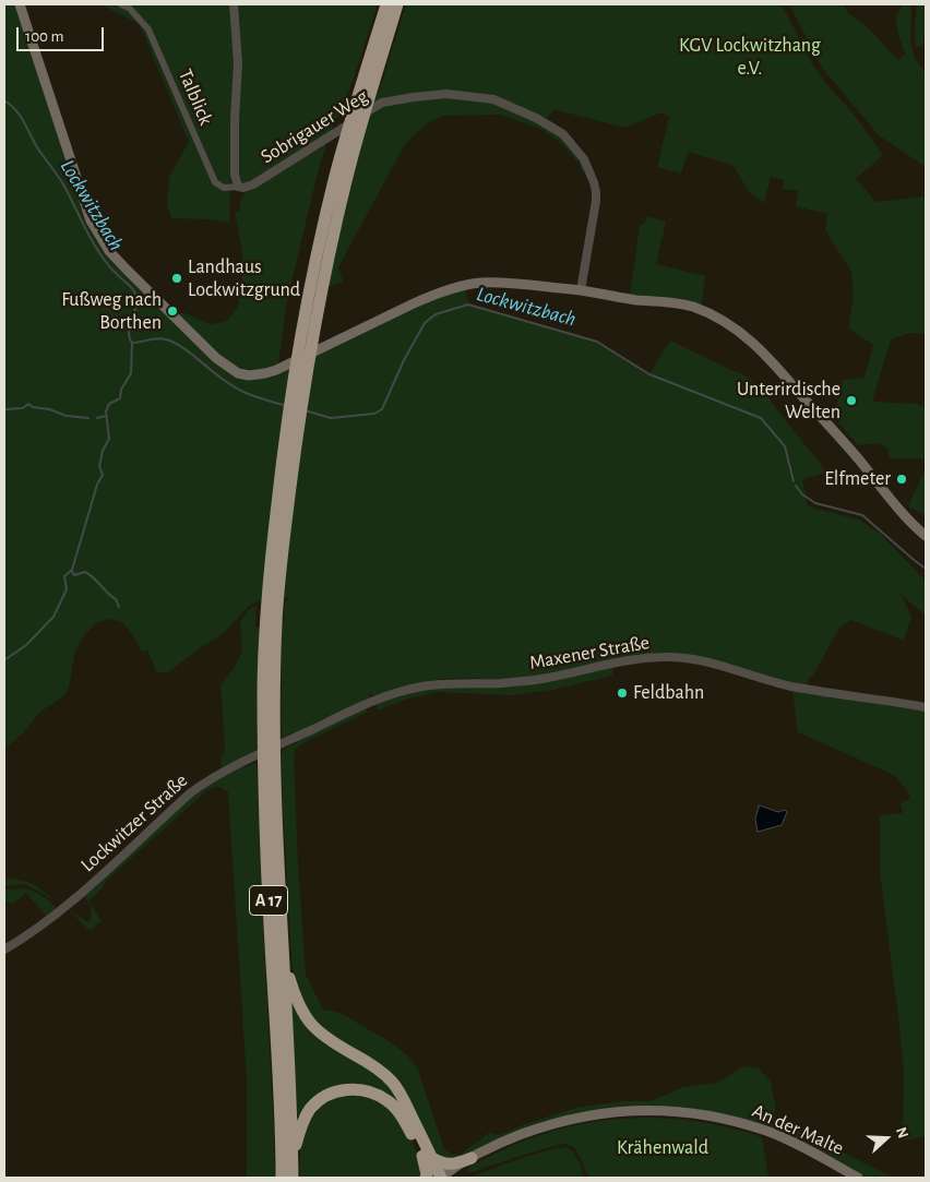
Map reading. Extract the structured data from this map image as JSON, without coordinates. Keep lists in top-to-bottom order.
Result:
{
  "streets": {
    "highway": ["A 17"],
    "main road": ["An der Malte"],
    "street": [
      "Talblick",
      "Sobrigauer Weg",
      "Maxener Straße",
      "Lockwitzer Straße"
    ]
  },
  "crossings": [
    ["Talblick", "Sobrigauer Weg"],
    ["Maxener Straße", "Lockwitzer Straße"]
  ],
  "water": ["Lockwitzbach"],
  "parks": ["KGV Lockwitzhang e.V.", "Krähenwald"],
  "places": [
    "Landhaus Lockwitzgrund",
    "Fußweg nach Borthen",
    "Unterirdische Welten",
    "Elfmeter",
    "Feldbahn"
  ],
  "scale_bar": "100 m",
  "north": "right"
}
